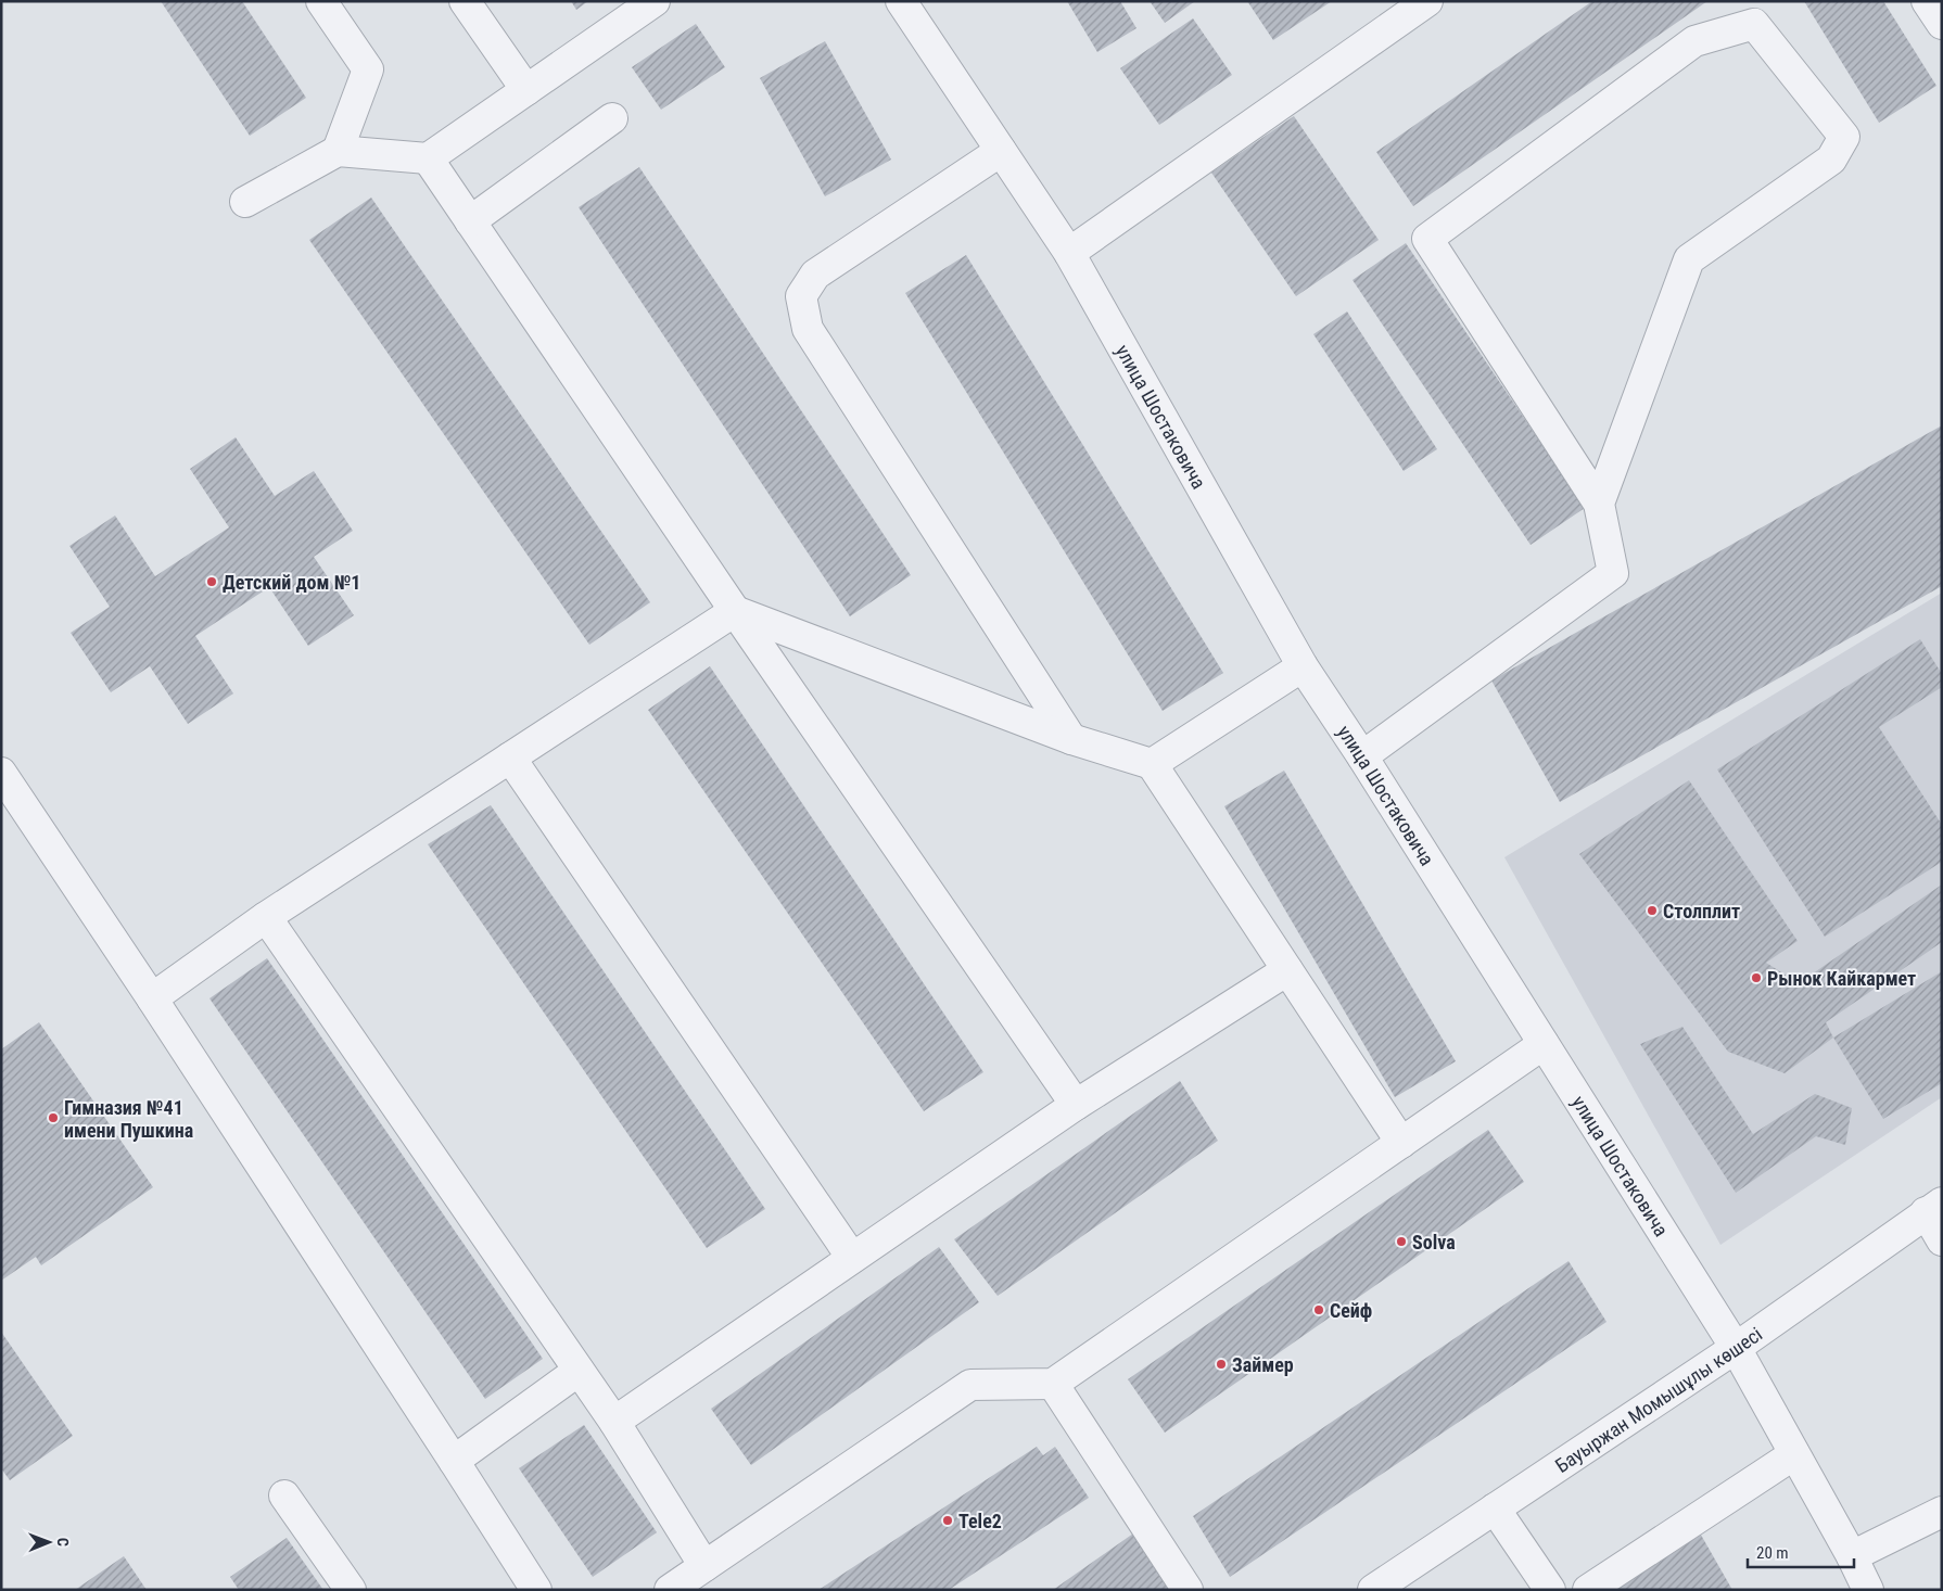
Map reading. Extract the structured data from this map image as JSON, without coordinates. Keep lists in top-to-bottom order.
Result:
{
  "streets": {
    "street": ["улица Шостаковича", "Бауыржан Момышұлы көшесі"]
  },
  "crossings": [
    ["улица Шостаковича", "Бауыржан Момышұлы көшесі"]
  ],
  "places": [
    "Детский дом №1",
    "Столплит",
    "Рынок Кайкармет",
    "Гимназия №41 имени Пушкина",
    "Solva",
    "Сейф",
    "Займер",
    "Tele2"
  ],
  "scale_bar": "20 m",
  "north": "right"
}
